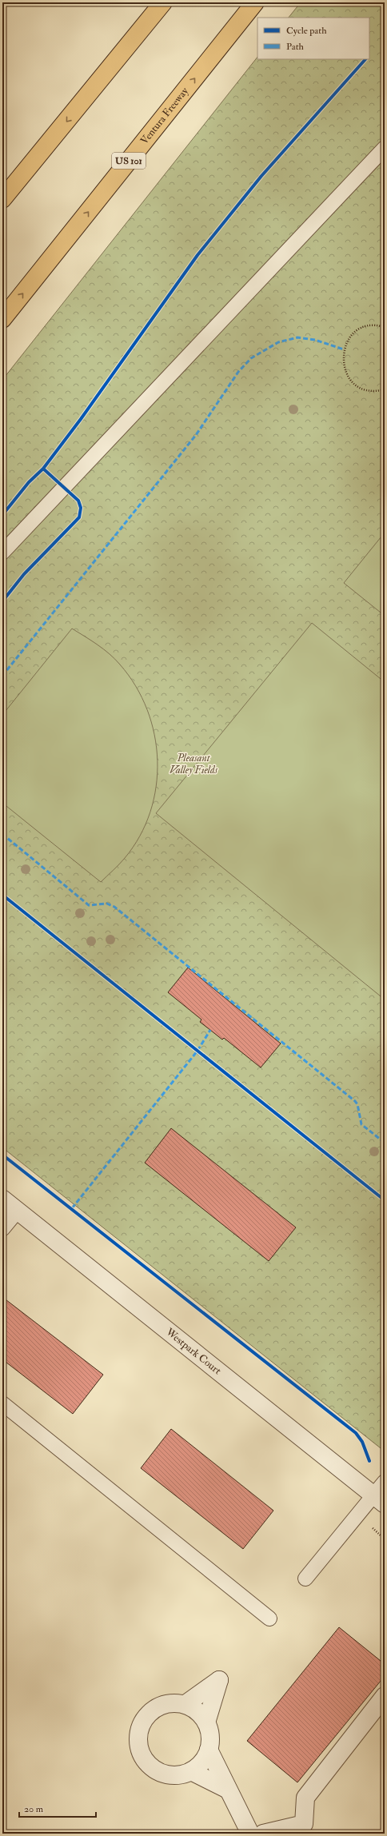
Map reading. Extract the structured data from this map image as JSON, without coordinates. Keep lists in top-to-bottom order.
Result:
{
  "streets": {
    "highway": ["Ventura Freeway", "US 101"],
    "street": ["Westpark Court"]
  },
  "parks": ["Pleasant Valley Fields"],
  "legend": ["Cycle path", "Path"],
  "scale_bar": "20 m"
}
